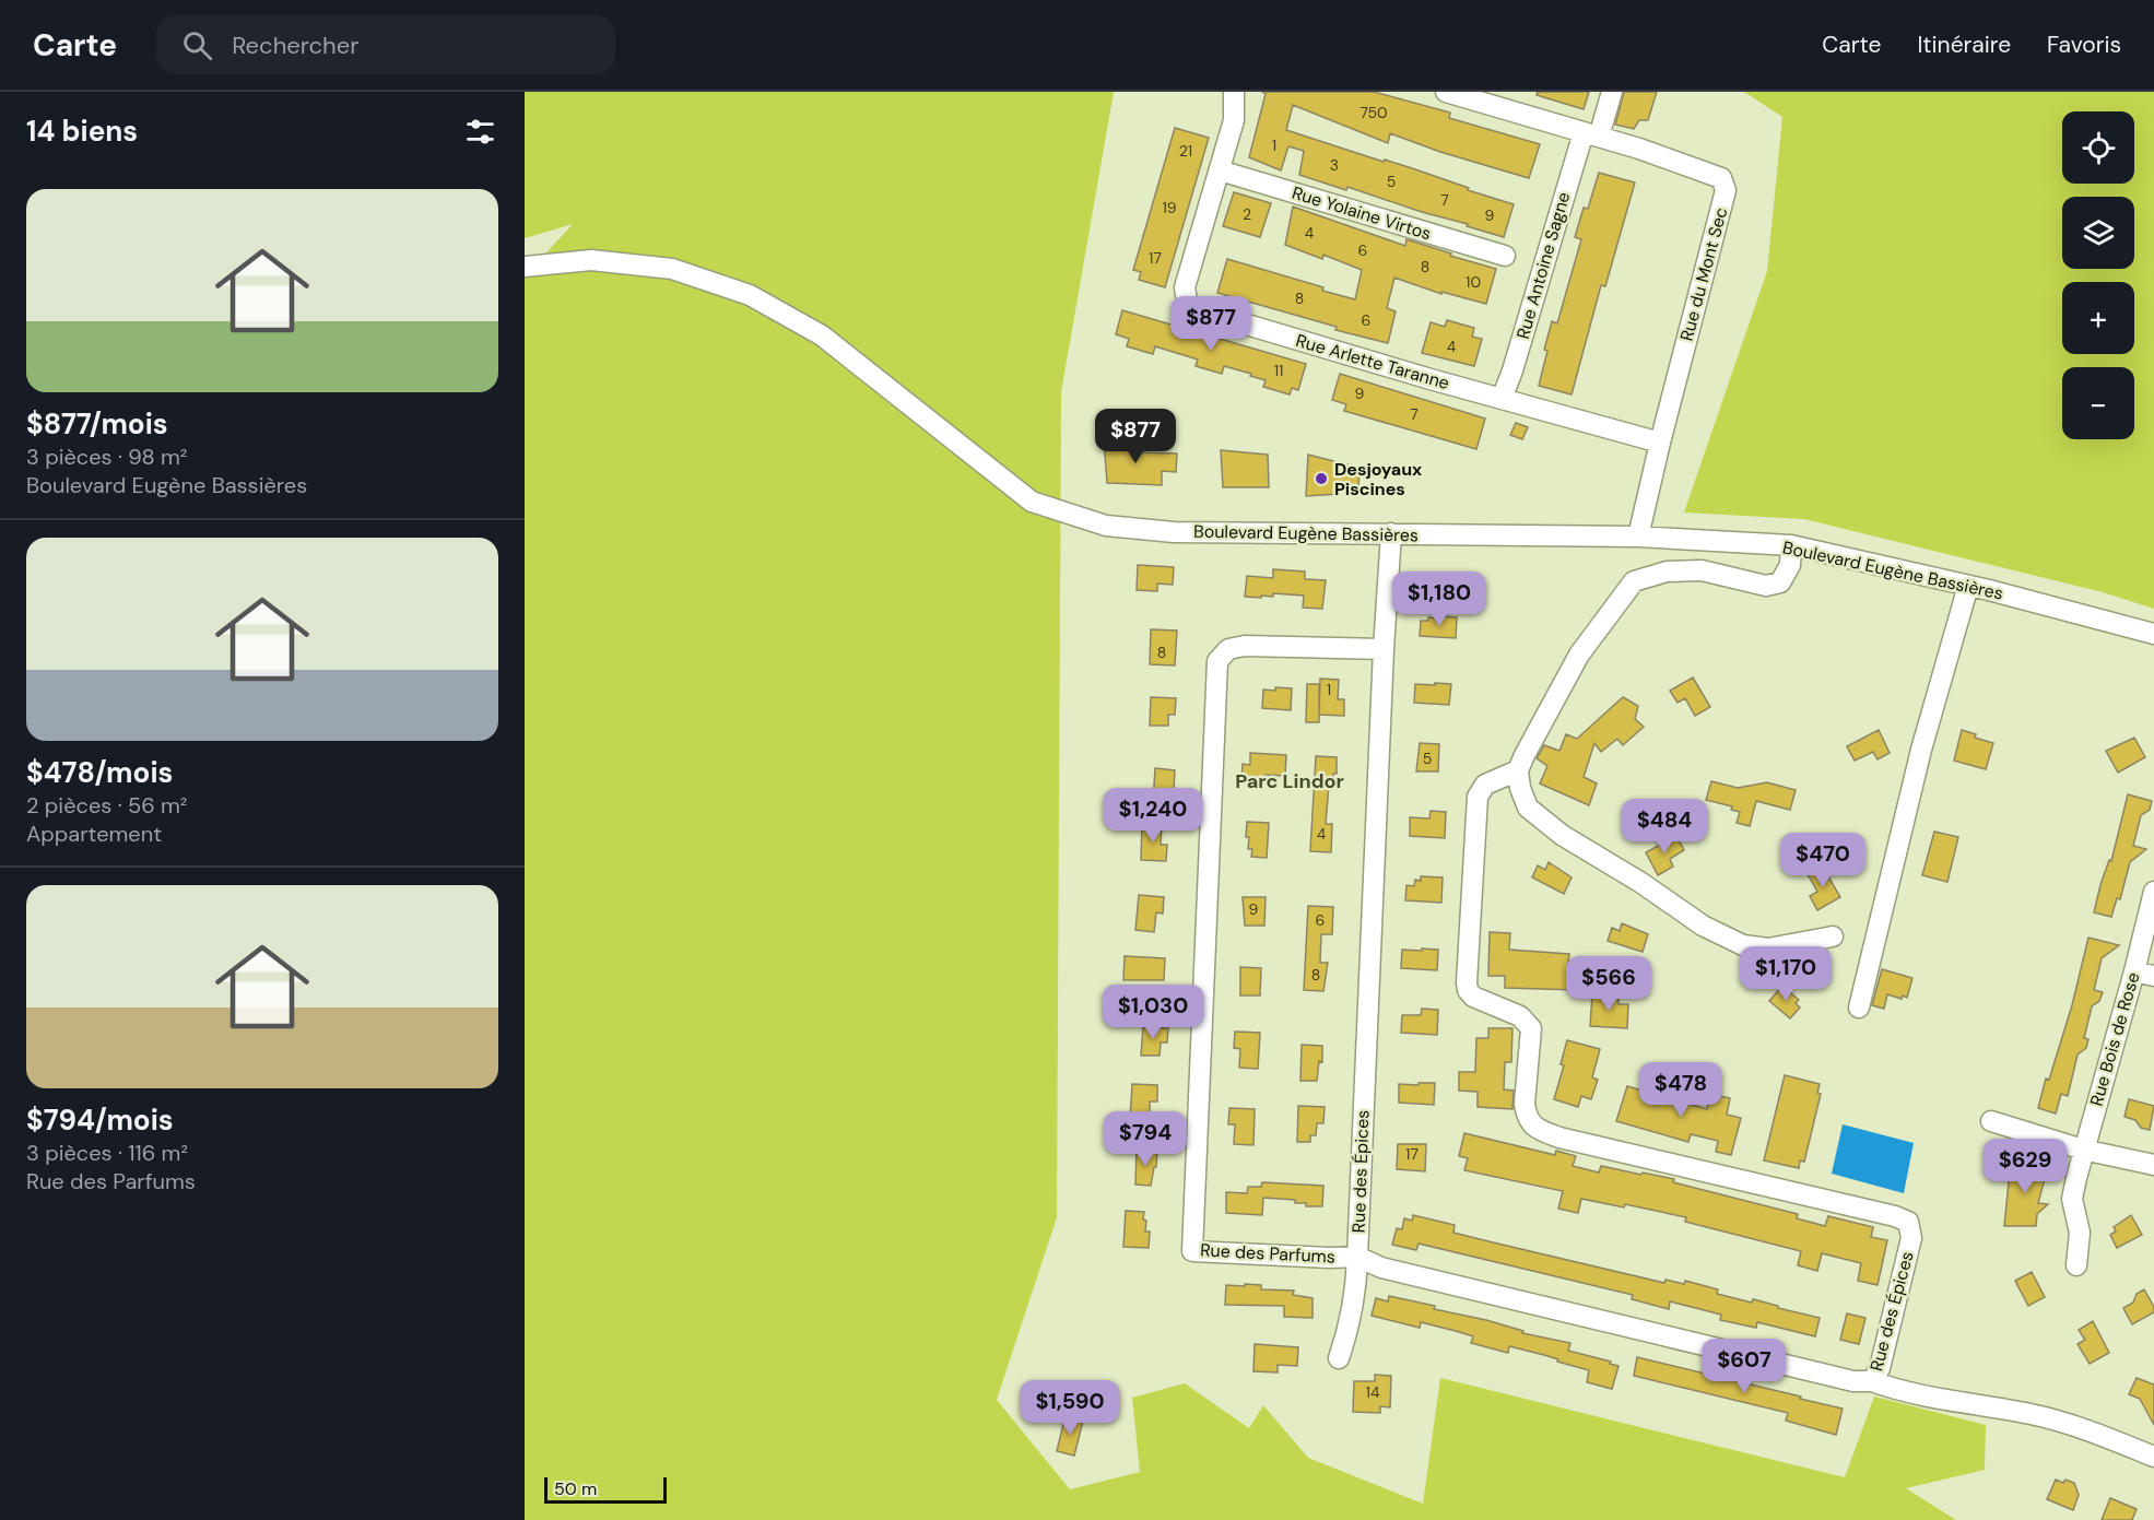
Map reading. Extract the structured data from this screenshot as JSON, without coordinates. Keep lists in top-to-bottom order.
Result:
{
  "streets": {
    "street": [
      "Rue Yolaine Virtos",
      "Rue Antoine Sagne",
      "Rue du Mont Sec",
      "Rue Arlette Taranne",
      "Boulevard Eugène Bassières",
      "Rue Bois de Rose",
      "Rue des Épices",
      "Rue des Parfums"
    ]
  },
  "crossings": [
    ["Rue Yolaine Virtos", "Rue Arlette Taranne"],
    ["Rue Antoine Sagne", "Rue du Mont Sec"],
    ["Rue Antoine Sagne", "Rue Arlette Taranne"],
    ["Rue du Mont Sec", "Rue Arlette Taranne"],
    ["Rue du Mont Sec", "Boulevard Eugène Bassières"],
    ["Boulevard Eugène Bassières", "Rue des Épices"],
    ["Rue des Épices", "Rue des Parfums"]
  ],
  "districts": ["Parc Lindor"],
  "places": ["Desjoyaux Piscines"],
  "house_numbers": [
    "750",
    "1",
    "21",
    "3",
    "5",
    "7",
    "19",
    "2",
    "9",
    "4",
    "6",
    "17",
    "8",
    "10",
    "8",
    "6",
    "4",
    "11",
    "9",
    "7",
    "8",
    "1",
    "5",
    "4",
    "9",
    "6",
    "8",
    "17",
    "14"
  ],
  "scale_bar": "50 m",
  "page": {
    "header": "Carte",
    "search": "Rechercher",
    "nav": ["Carte", "Itinéraire", "Favoris"],
    "heading": "14 biens",
    "map_buttons": ["+", "−"],
    "list": [
      {
        "name": "$877/mois",
        "note": "3 pièces · 98 m² · Boulevard Eugène Bassières"
      },
      {
        "name": "$478/mois",
        "note": "2 pièces · 56 m² · Appartement"
      },
      {
        "name": "$794/mois",
        "note": "3 pièces · 116 m² · Rue des Parfums"
      }
    ],
    "price": [
      "$877",
      "$877",
      "$1,180",
      "$1,240",
      "$484",
      "$470",
      "$1,170",
      "$566",
      "$1,030",
      "$478",
      "$794",
      "$629",
      "$607",
      "$1,590"
    ],
    "scale": "50 m"
  }
}
